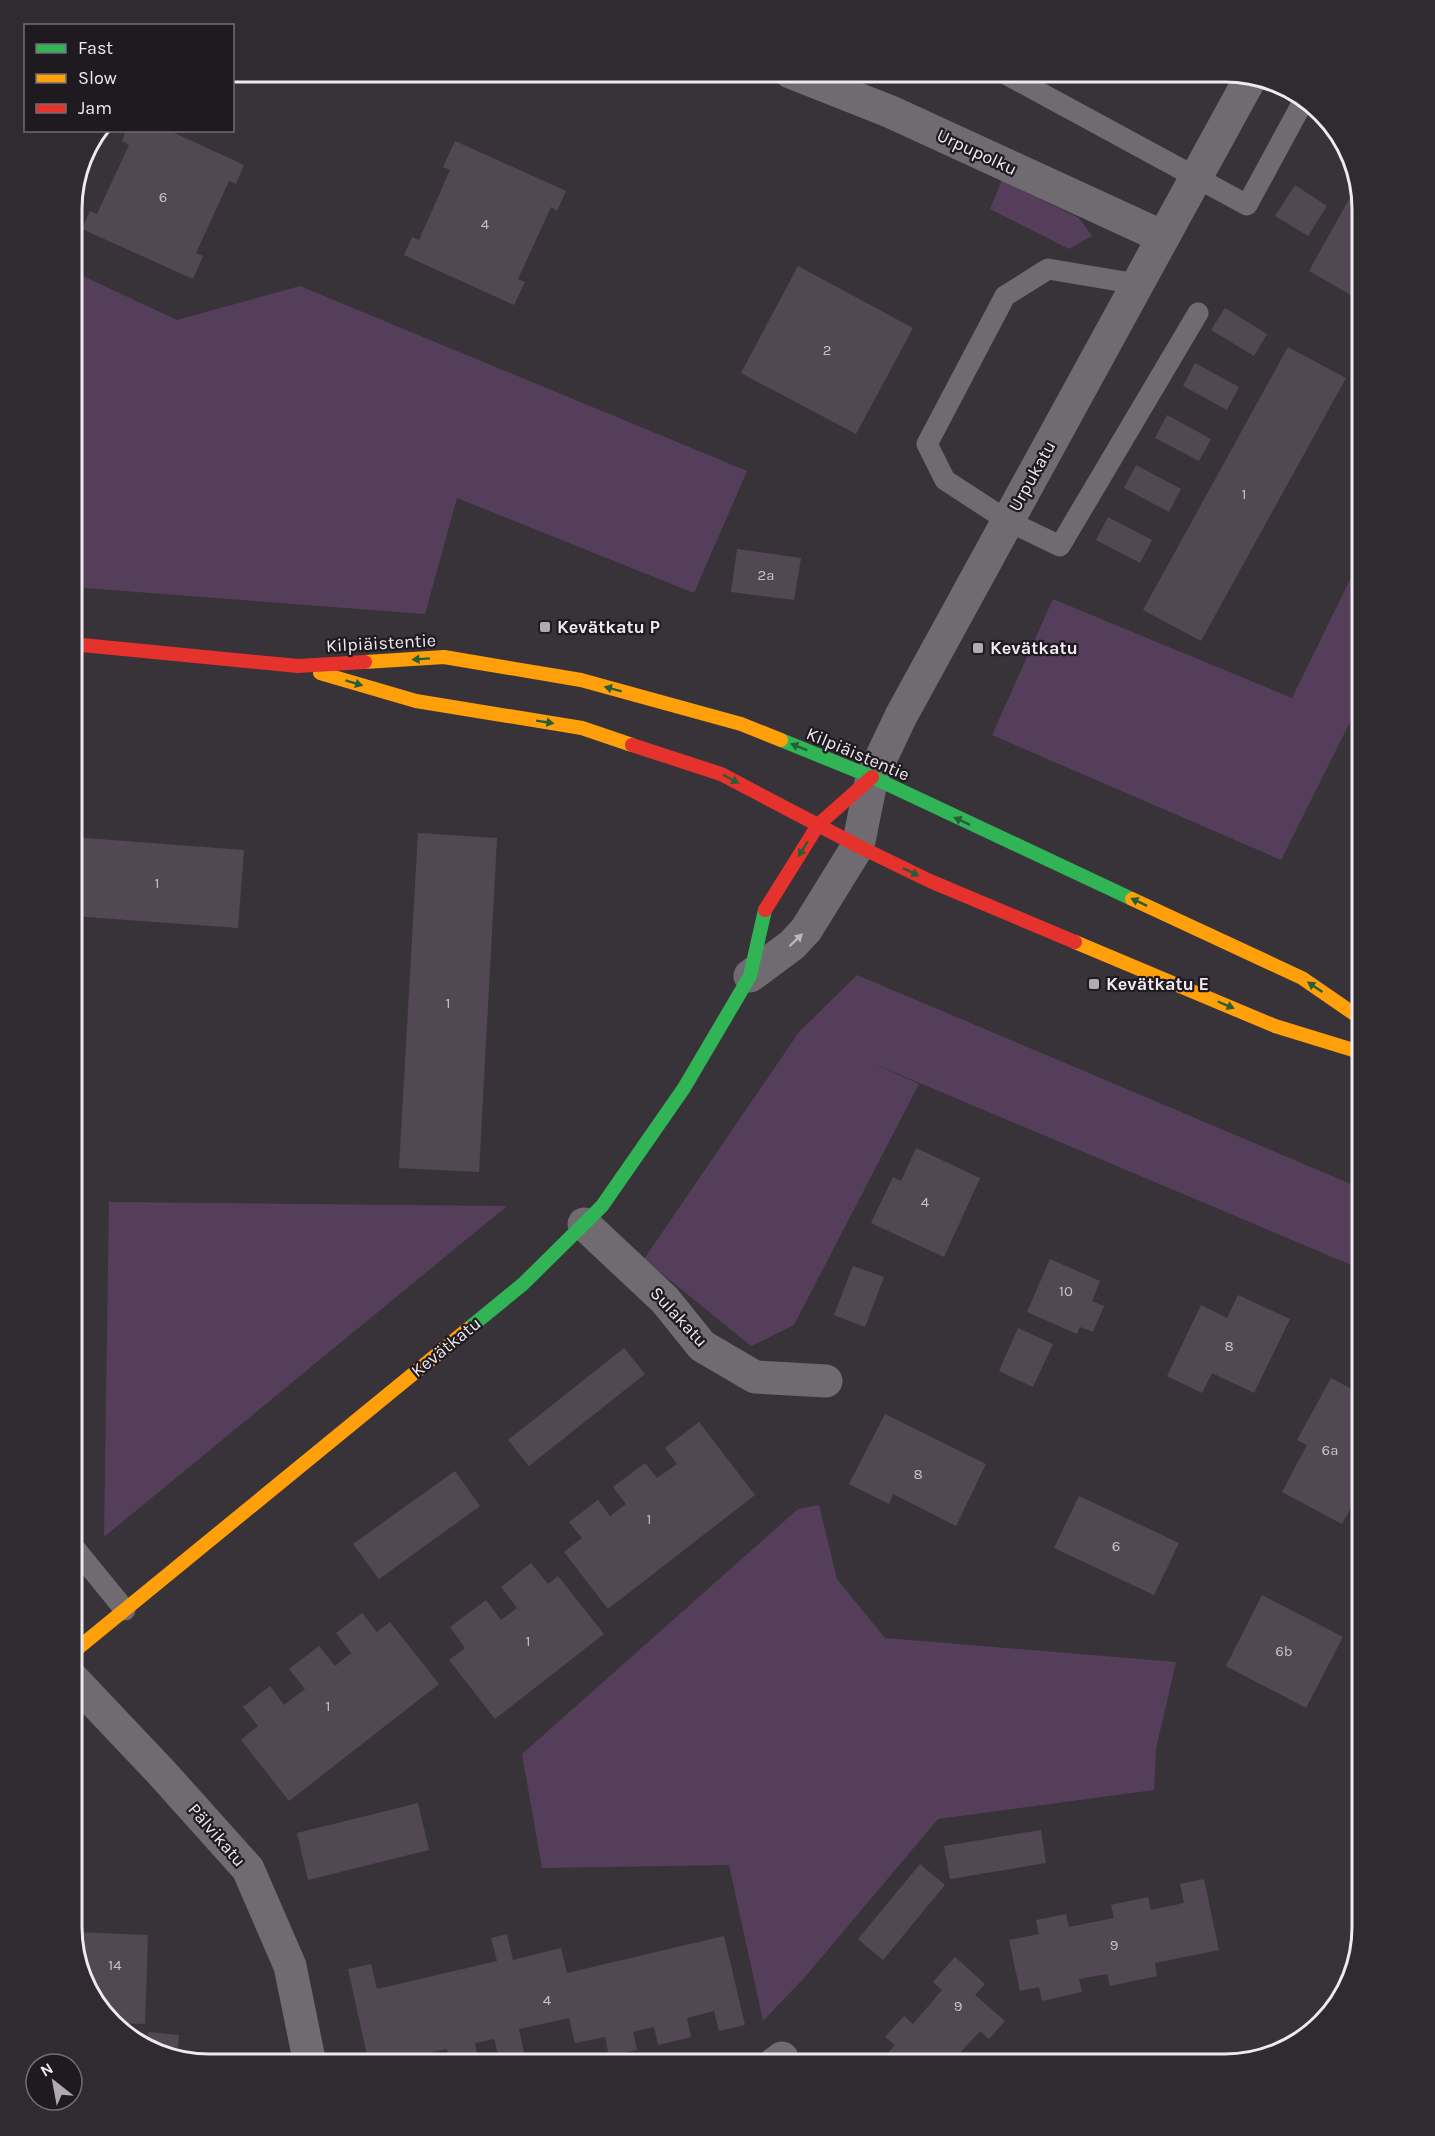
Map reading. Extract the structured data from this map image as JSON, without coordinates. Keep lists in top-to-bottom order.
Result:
{
  "streets": {
    "street": [
      "Urpupolku",
      "Urpukatu",
      "Kilpiäistentie",
      "Sulakatu",
      "Kevätkatu",
      "Pälvikatu"
    ]
  },
  "crossings": [
    ["Urpupolku", "Urpukatu"],
    ["Urpukatu", "Kilpiäistentie"],
    ["Urpukatu", "Kevätkatu"],
    ["Kilpiäistentie", "Kevätkatu"],
    ["Sulakatu", "Kevätkatu"]
  ],
  "places": {
    "transit": ["Kevätkatu P", "Kevätkatu", "Kevätkatu E"]
  },
  "house_numbers": [
    "6",
    "4",
    "2",
    "1",
    "2a",
    "1",
    "1",
    "4",
    "10",
    "8",
    "6a",
    "8",
    "1",
    "6",
    "1",
    "6b",
    "1",
    "9",
    "14",
    "4",
    "9"
  ],
  "legend": ["Fast", "Slow", "Jam"],
  "north": "top left"
}
